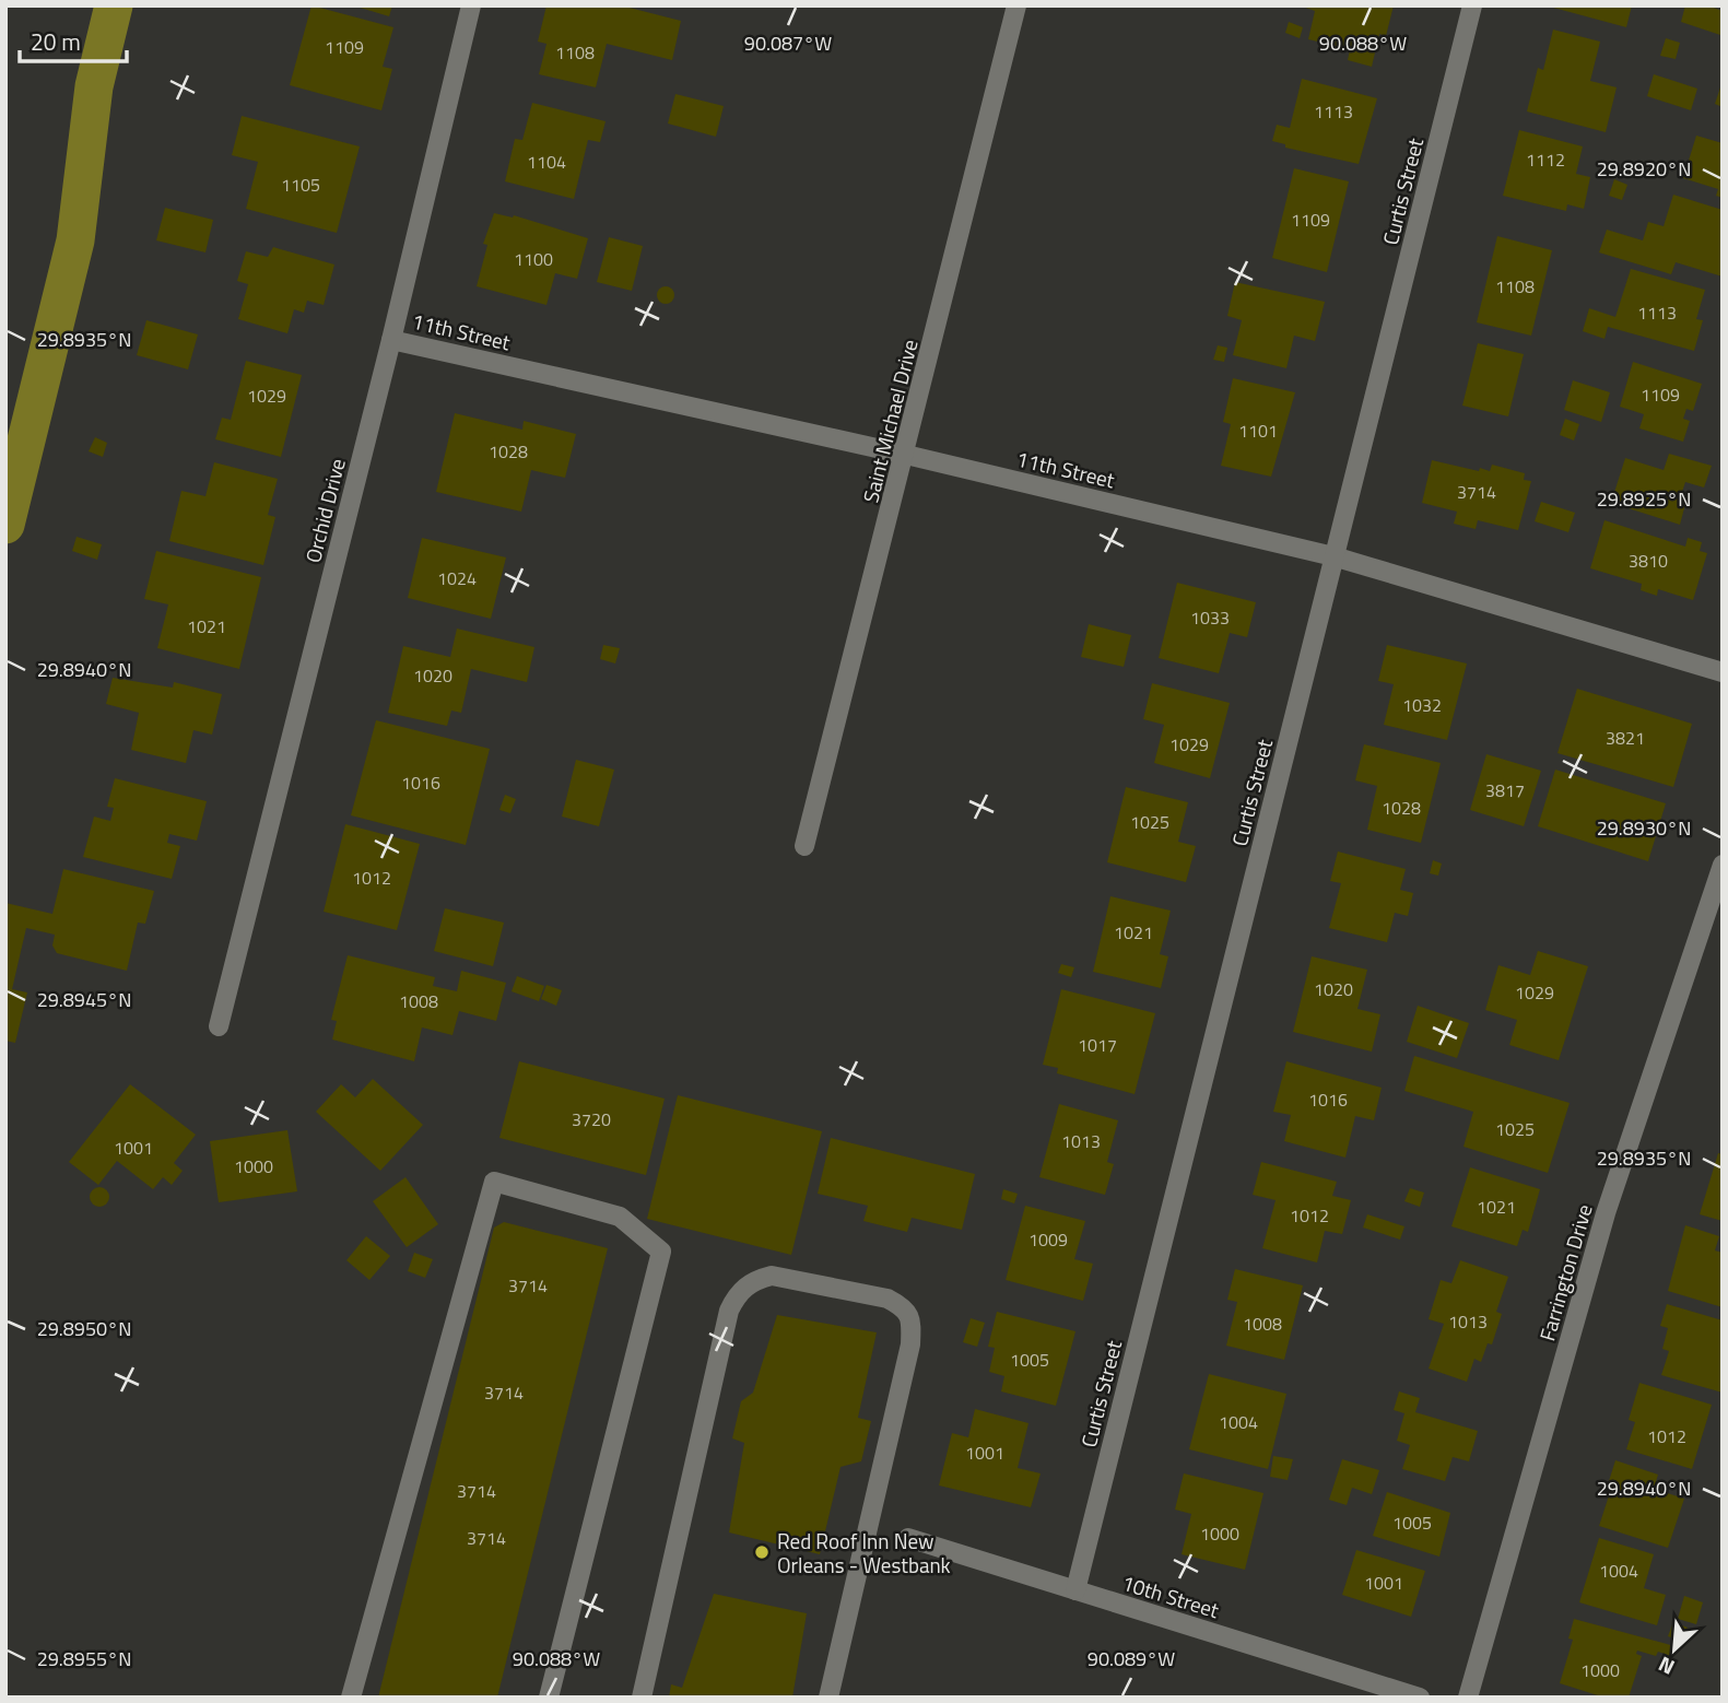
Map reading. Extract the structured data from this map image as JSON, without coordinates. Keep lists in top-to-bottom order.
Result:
{
  "streets": {
    "street": [
      "Curtis Street",
      "11th Street",
      "Saint Michael Drive",
      "Orchid Drive",
      "Farrington Drive",
      "10th Street"
    ]
  },
  "crossings": [
    ["Curtis Street", "11th Street"],
    ["Curtis Street", "10th Street"],
    ["11th Street", "Saint Michael Drive"],
    ["11th Street", "Orchid Drive"]
  ],
  "places": ["Red Roof Inn New Orleans - Westbank"],
  "house_numbers": [
    "1109",
    "1108",
    "1113",
    "1112",
    "1104",
    "1105",
    "1109",
    "1100",
    "1108",
    "1113",
    "1109",
    "1029",
    "1101",
    "1028",
    "3714",
    "3810",
    "1024",
    "1033",
    "1021",
    "1020",
    "1032",
    "3821",
    "1029",
    "1016",
    "3817",
    "1028",
    "1025",
    "1012",
    "1021",
    "1020",
    "1029",
    "1008",
    "1017",
    "1016",
    "3720",
    "1025",
    "1013",
    "1001",
    "1000",
    "1021",
    "1012",
    "1009",
    "3714",
    "1013",
    "1008",
    "1005",
    "3714",
    "1004",
    "1012",
    "1001",
    "3714",
    "1005",
    "1000",
    "3714",
    "1004",
    "1001",
    "1000"
  ],
  "scale_bar": "20 m",
  "north": "bottom left",
  "coordinates": [
    "90.087°W",
    "90.088°W",
    "29.8920°N",
    "29.8935°N",
    "29.8925°N",
    "29.8940°N",
    "29.8930°N",
    "29.8945°N",
    "29.8950°N",
    "90.089°W",
    "29.8955°N"
  ]
}
